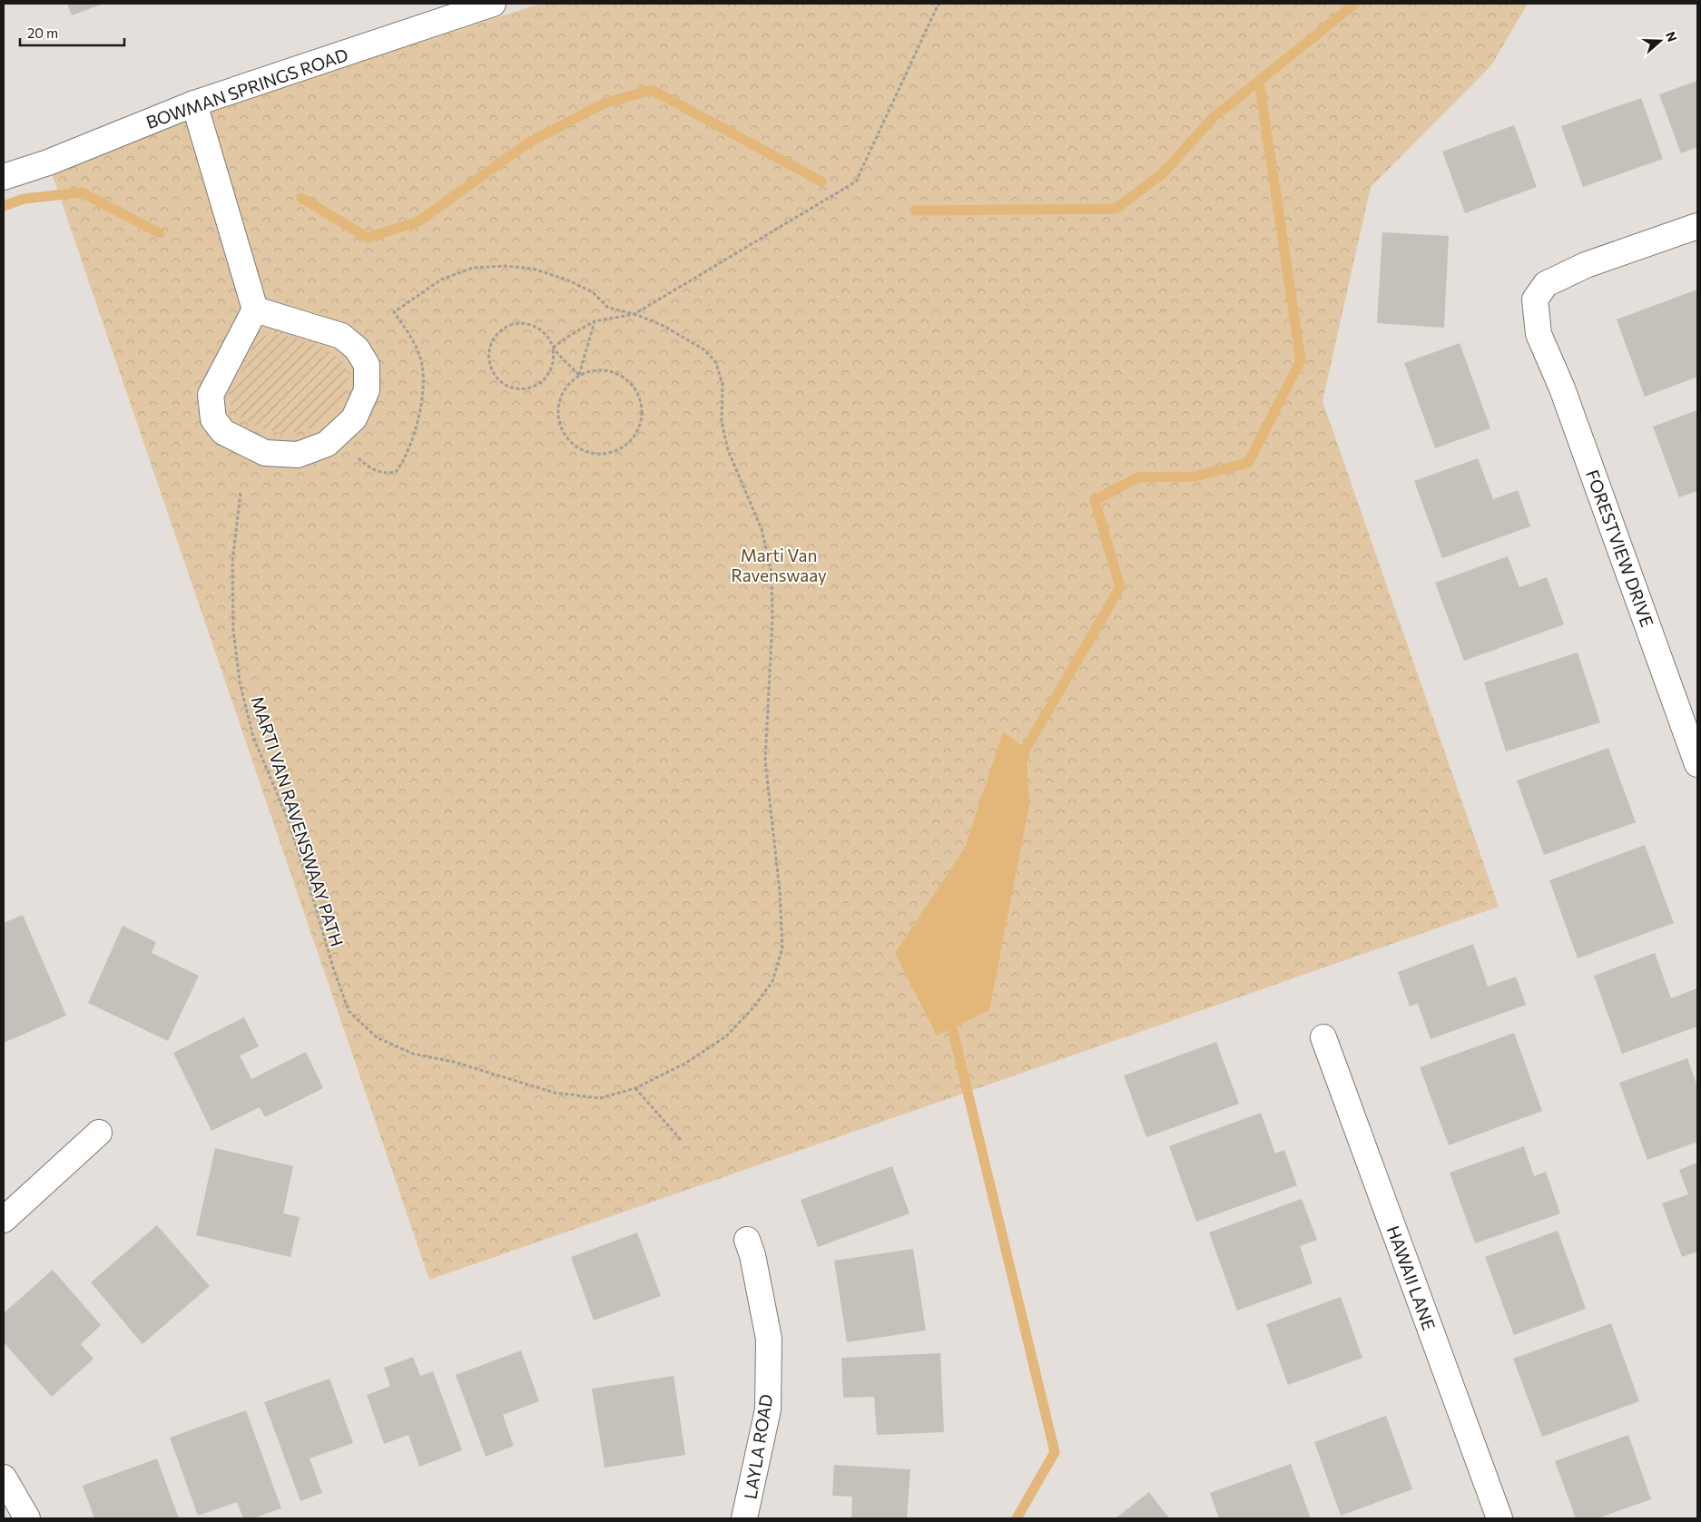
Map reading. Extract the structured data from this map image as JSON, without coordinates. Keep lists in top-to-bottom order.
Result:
{
  "streets": {
    "street": [
      "BOWMAN SPRINGS ROAD",
      "FORESTVIEW DRIVE",
      "HAWAII LANE",
      "LAYLA ROAD"
    ],
    "path": ["MARTI VAN RAVENSWAAY PATH"]
  },
  "parks": ["Marti Van Ravenswaay"],
  "scale_bar": "20 m",
  "north": "right"
}
